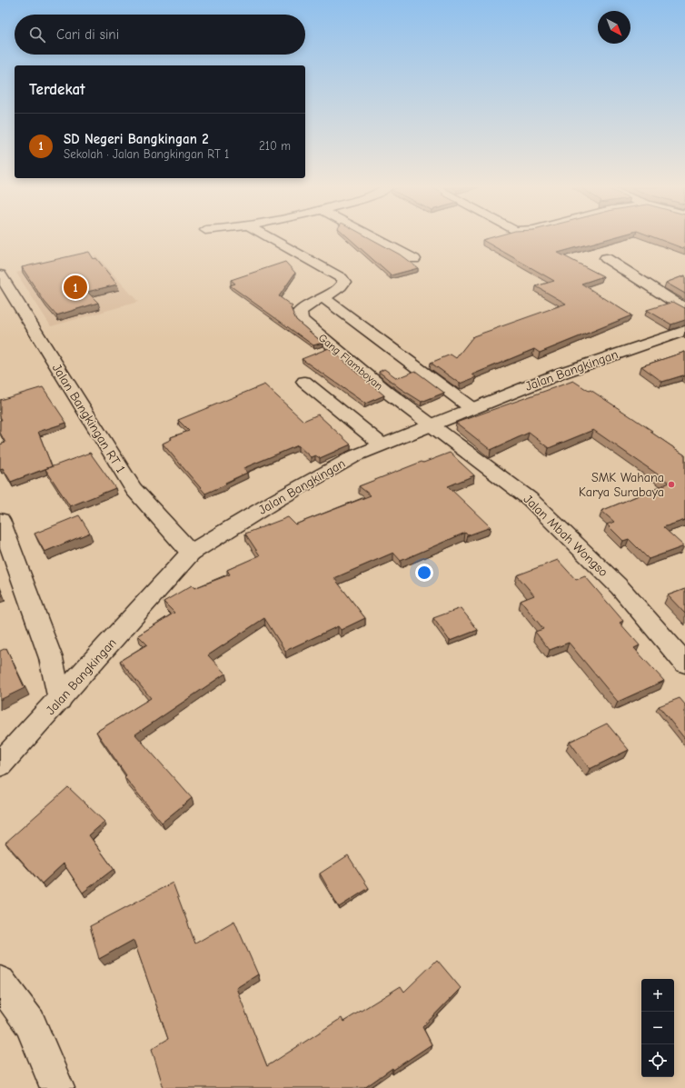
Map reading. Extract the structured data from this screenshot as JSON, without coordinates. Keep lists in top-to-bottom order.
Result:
{
  "streets": {
    "street": [
      "Gang Flamboyan",
      "Jalan Bangkingan",
      "Jalan Bangkingan RT 1",
      "Jalan Mbah Wongso"
    ]
  },
  "crossings": [
    ["Gang Flamboyan", "Jalan Bangkingan"],
    ["Gang Flamboyan", "Jalan Mbah Wongso"],
    ["Jalan Bangkingan", "Jalan Bangkingan RT 1"],
    ["Jalan Bangkingan", "Jalan Mbah Wongso"]
  ],
  "places": ["SMK Wahana Karya Surabaya"],
  "north": "bottom right",
  "page": {
    "search": "Cari di sini",
    "heading": "Terdekat",
    "list": [
      {
        "mark": "1",
        "name": "SD Negeri Bangkingan 2",
        "note": "Sekolah · Jalan Bangkingan RT 1",
        "value": "210 m"
      }
    ],
    "pins": "1",
    "map_buttons": ["+", "−"]
  }
}
